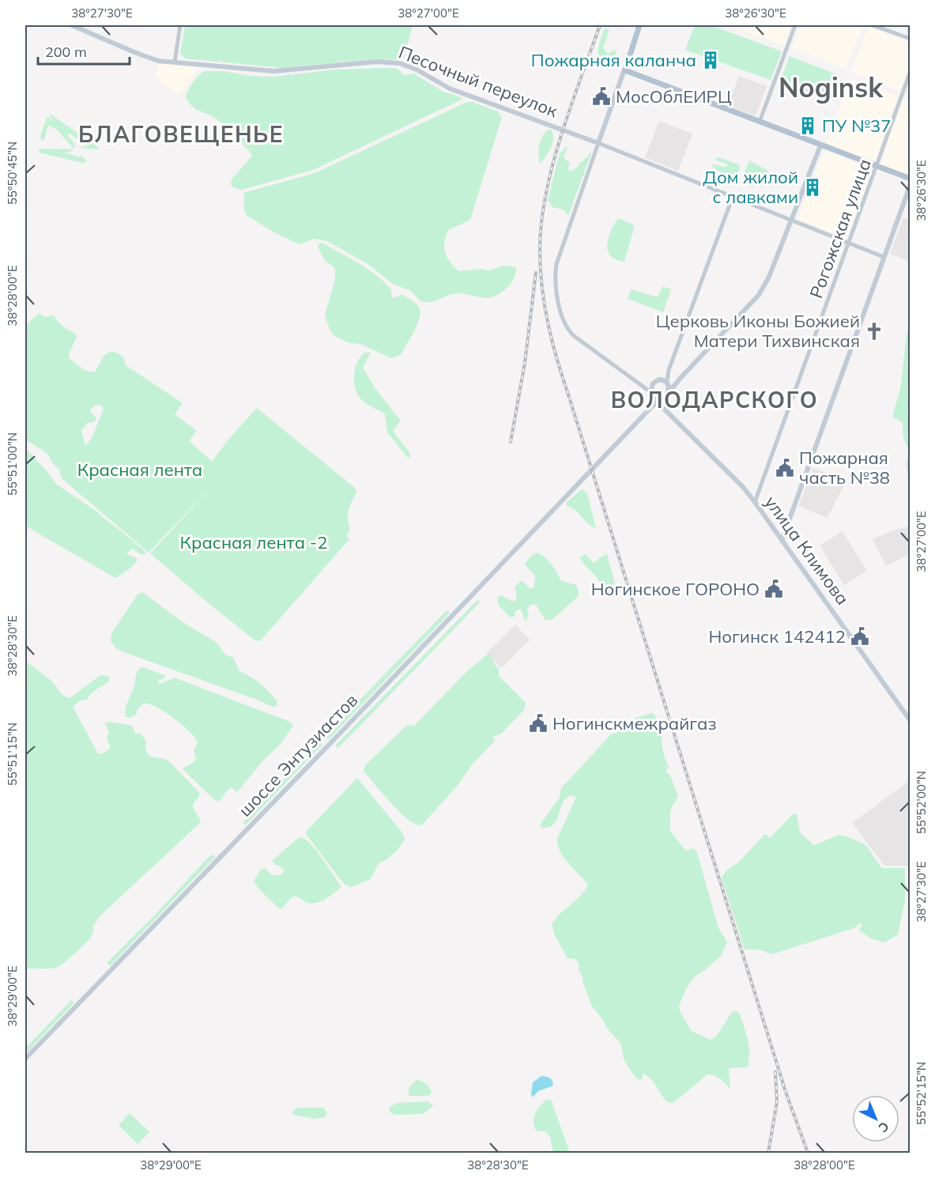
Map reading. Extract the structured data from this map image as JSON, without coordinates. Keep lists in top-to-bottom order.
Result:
{
  "streets": {
    "main road": ["Песочный переулок", "улица Климова", "шоссе Энтузиастов"],
    "street": ["Рогожская улица"]
  },
  "crossings": [
    ["Рогожская улица", "улица Климова"],
    ["улица Климова", "шоссе Энтузиастов"]
  ],
  "districts": ["Noginsk", "БЛАГОВЕЩЕНЬЕ", "ВОЛОДАРСКОГО"],
  "parks": ["Красная лента", "Красная лента -2"],
  "places": {
    "building": ["Пожарная каланча", "ПУ №37", "Дом жилой с лавками"],
    "public building": [
      "МосОблЕИРЦ",
      "Пожарная часть №38",
      "Ногинское ГОРОНО",
      "Ногинск 142412",
      "Ногинскмежрайгаз"
    ],
    "church": ["Церковь Иконы Божией Матери Тихвинская"]
  },
  "scale_bar": "200 m",
  "north": "bottom right",
  "coordinates": [
    "38°27'30\"E",
    "38°27'00\"E",
    "38°26'30\"E",
    "55°50'45\"N",
    "38°28'00\"E",
    "55°51'00\"N",
    "38°28'30\"E",
    "55°51'15\"N",
    "55°52'00\"N",
    "38°29'00\"E",
    "55°52'15\"N"
  ]
}
